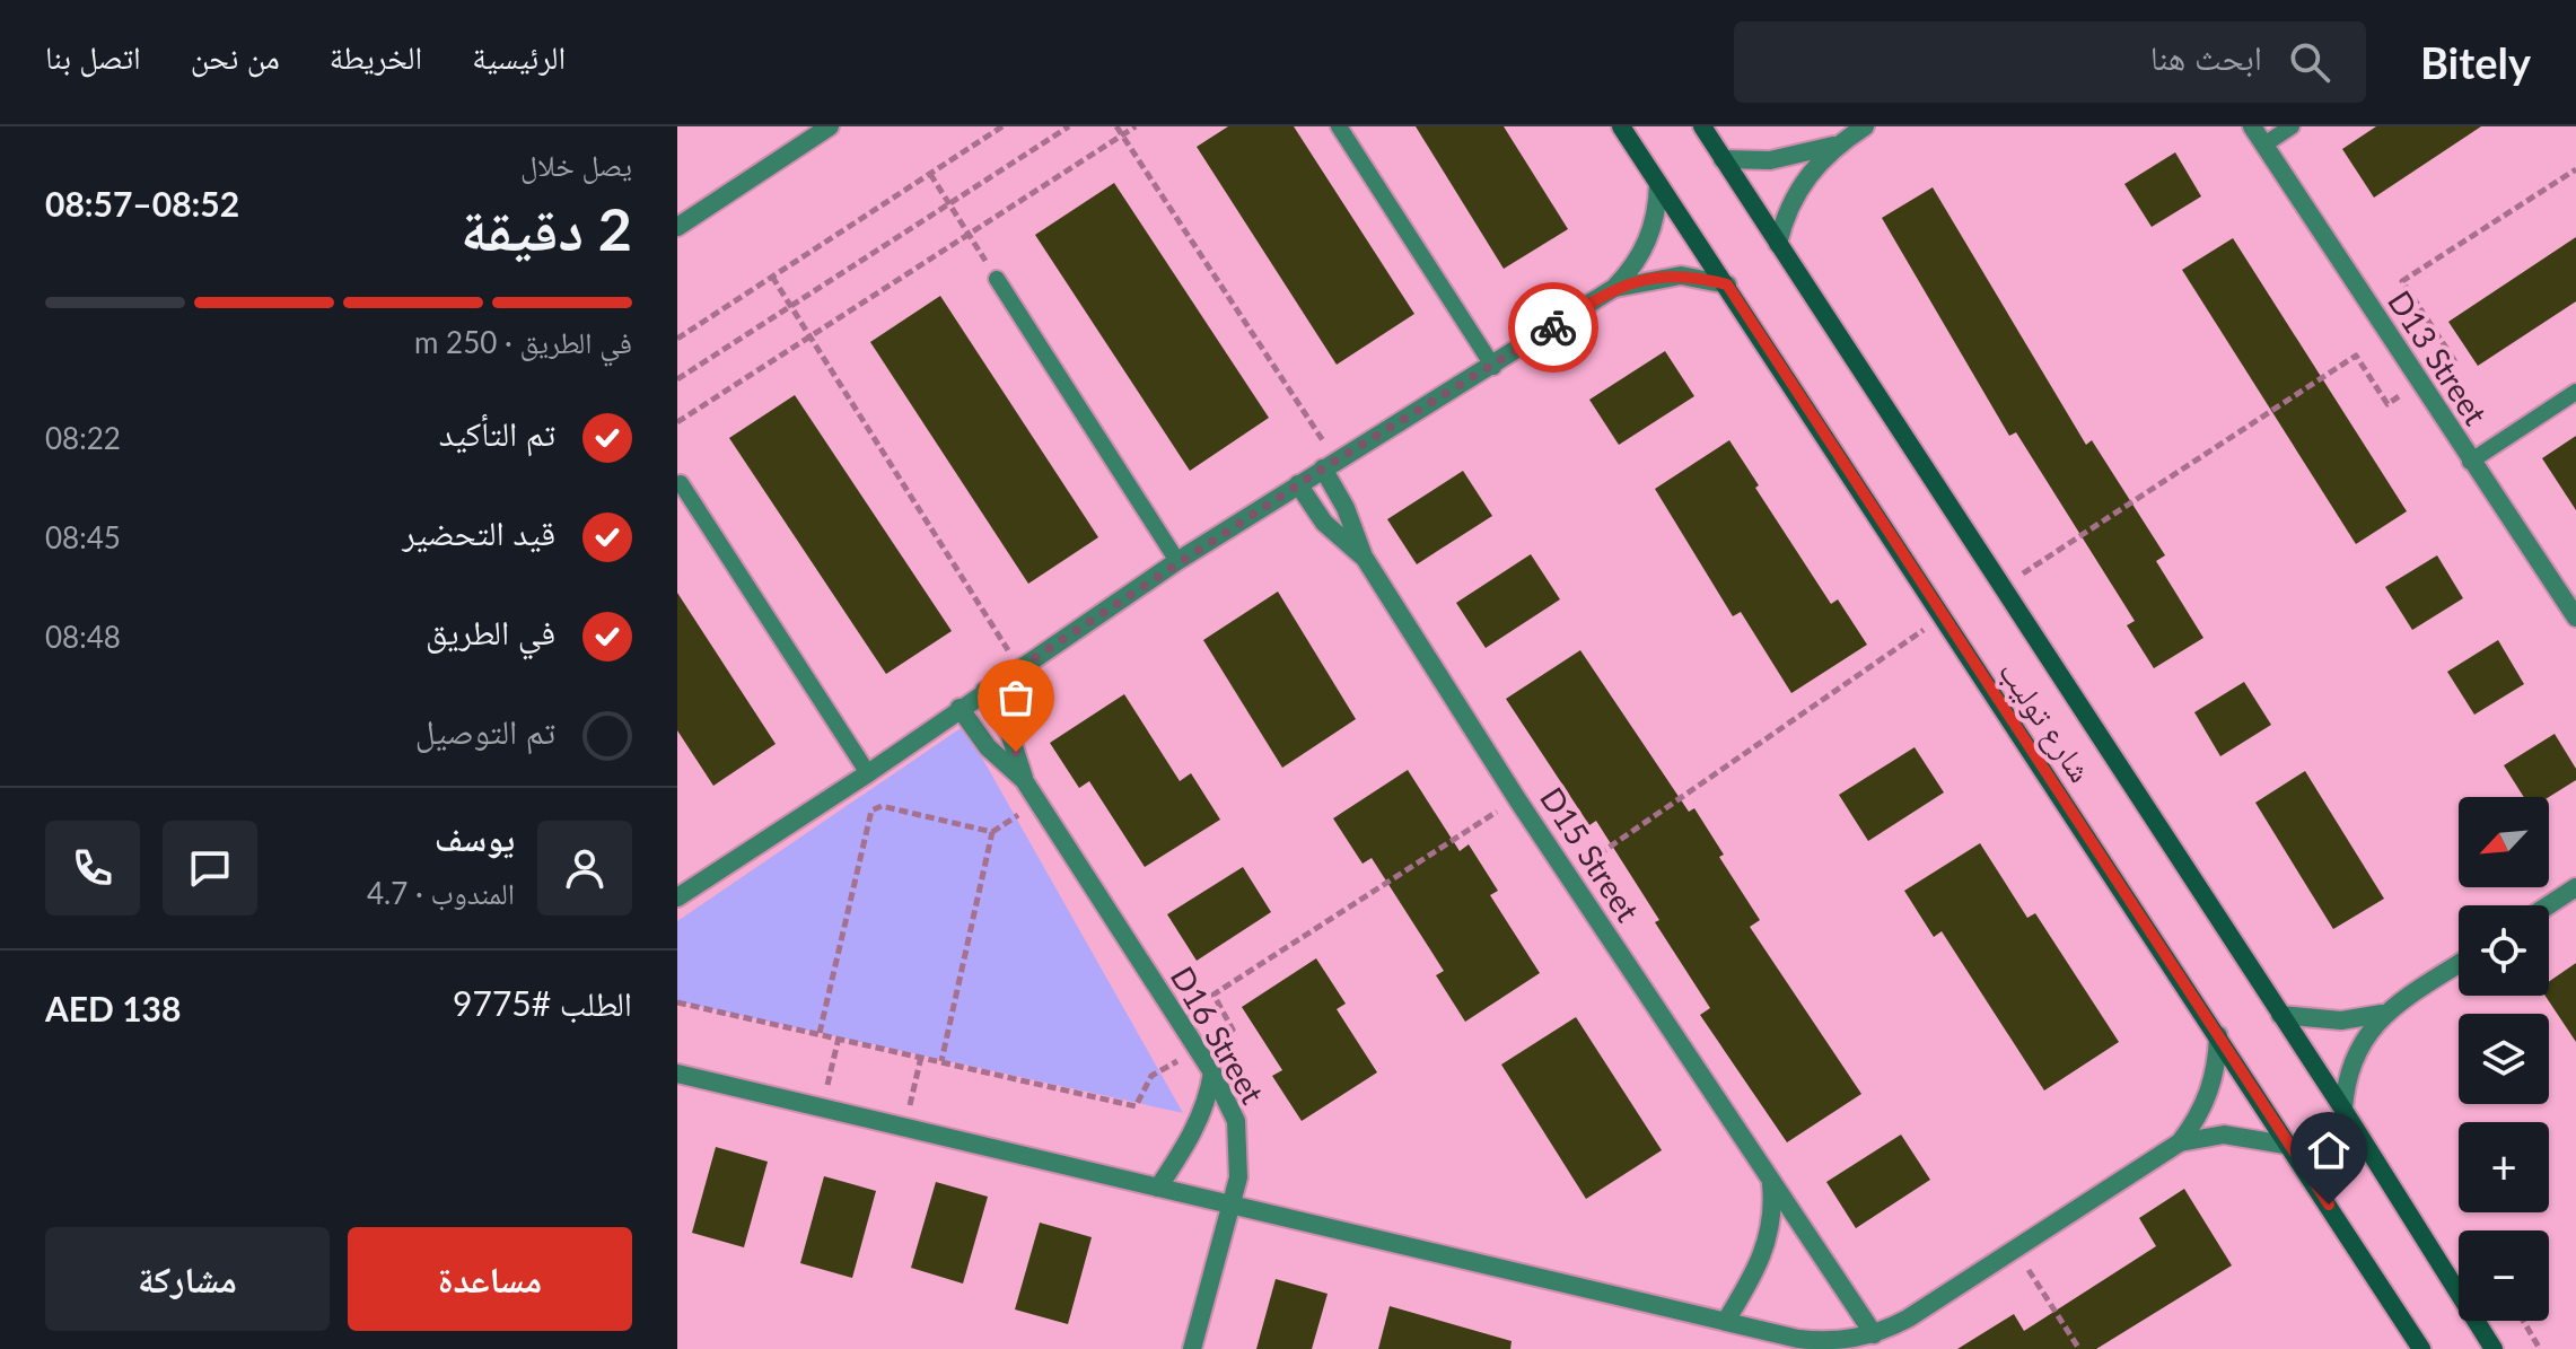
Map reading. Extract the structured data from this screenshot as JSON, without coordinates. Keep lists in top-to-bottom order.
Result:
{
  "streets": {
    "street": [
      "D13 Street",
      "شارع توليب",
      "D15 Street",
      "D16 Street"
    ]
  },
  "north": "bottom left",
  "page": {
    "header": "Bitely",
    "search": "ابحث هنا",
    "nav": [
      "الرئيسية",
      "الخريطة",
      "من نحن",
      "اتصل بنا"
    ],
    "heading": ["2 دقيقة", "يصل خلال", "08:52–08:57"],
    "panel": [
      "يوسف",
      "المندوب · 4.7",
      "الطلب #9775",
      "AED 138"
    ],
    "bar": "في الطريق · 250 m",
    "list": [
      ["تم التأكيد", "08:22"],
      ["قيد التحضير", "08:45"],
      ["في الطريق", "08:48"],
      "تم التوصيل"
    ],
    "map_buttons": ["+", "−"],
    "buttons": ["مساعدة", "مشاركة"]
  }
}
